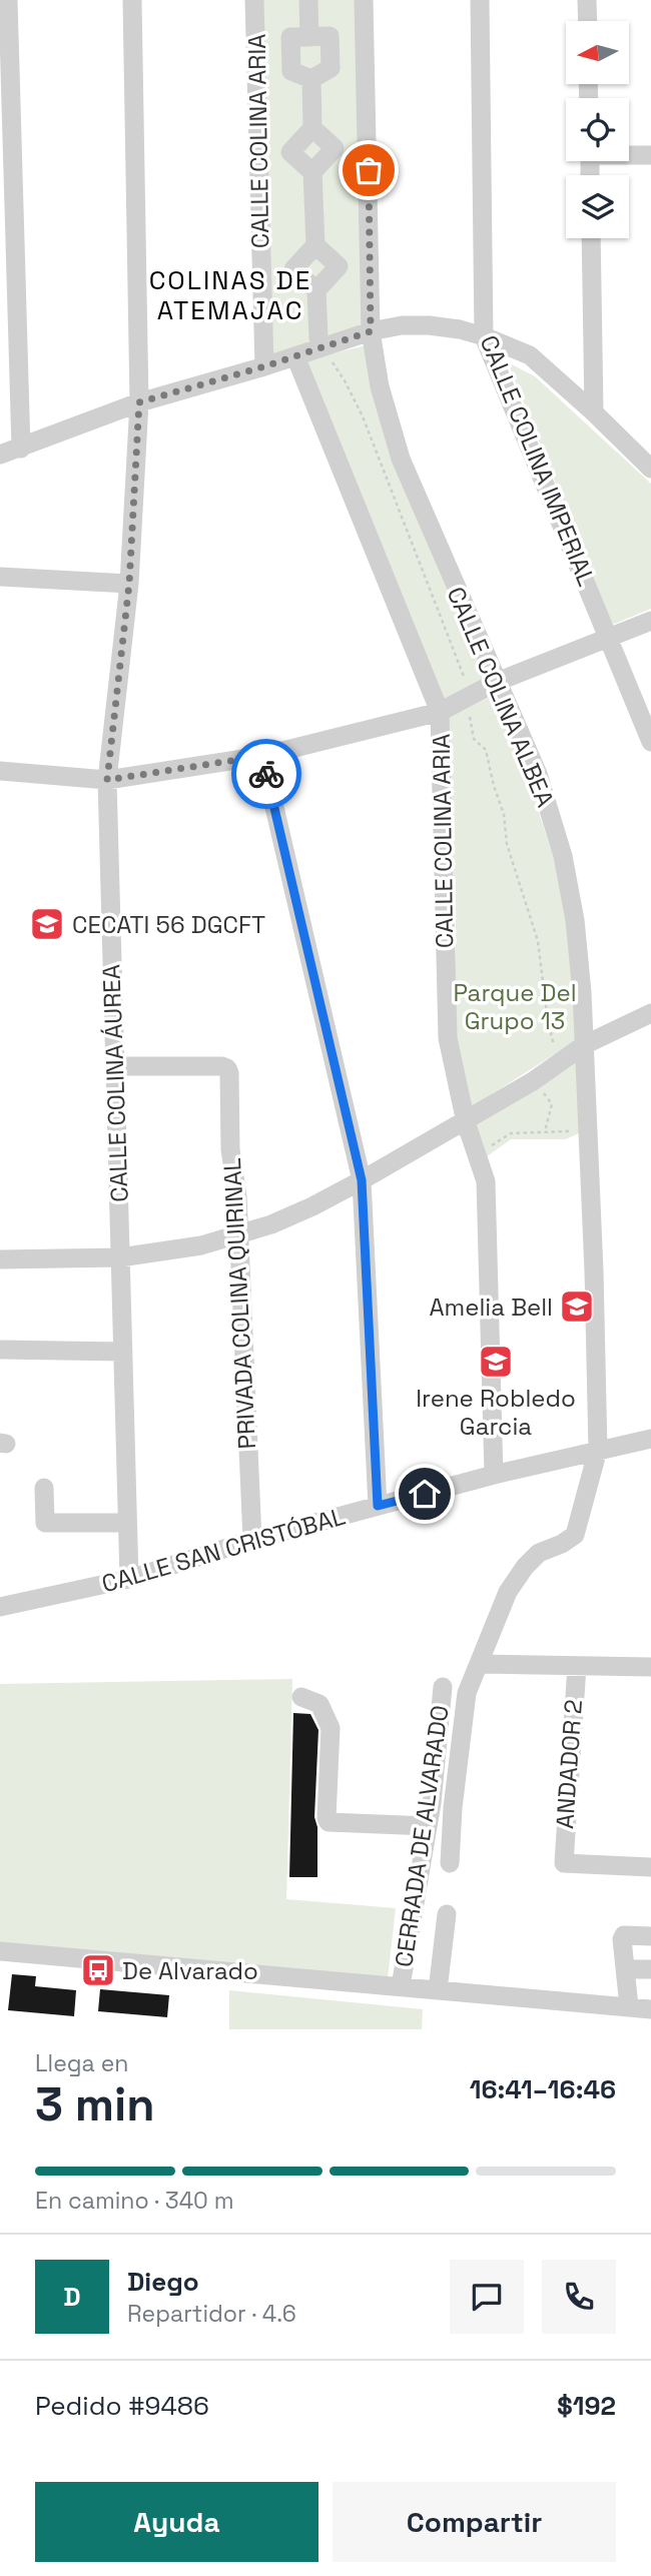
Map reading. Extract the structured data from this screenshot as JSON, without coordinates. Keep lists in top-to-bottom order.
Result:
{
  "streets": {
    "street": [
      "CALLE COLINA ARIA",
      "CALLE COLINA IMPERIAL",
      "CALLE COLINA ALBEA",
      "CALLE COLINA ÁUREA",
      "PRIVADA COLINA QUIRINAL",
      "CALLE SAN CRISTÓBAL",
      "ANDADOR 2",
      "CERRADA DE ALVARADO"
    ]
  },
  "crossings": [
    ["CALLE COLINA ARIA", "CALLE SAN CRISTÓBAL"],
    ["CALLE COLINA ALBEA", "CALLE SAN CRISTÓBAL"],
    ["CALLE COLINA ÁUREA", "PRIVADA COLINA QUIRINAL"],
    ["CALLE COLINA ÁUREA", "CALLE SAN CRISTÓBAL"],
    ["PRIVADA COLINA QUIRINAL", "CALLE SAN CRISTÓBAL"]
  ],
  "districts": ["COLINAS DE ATEMAJAC"],
  "parks": ["Parque Del Grupo 13"],
  "places": {
    "school or university": ["CECATI 56 DGCFT", "Amelia Bell", "Irene Robledo Garcia"],
    "bus stop": ["De Alvarado"]
  },
  "north": "left",
  "page": {
    "heading": ["3 min", "Llega en", "16:41–16:46"],
    "panel": [
      "Diego",
      "Repartidor · 4.6",
      "Pedido #9486",
      "$192"
    ],
    "bar": "En camino · 340 m",
    "round": "D",
    "buttons": ["Ayuda", "Compartir"]
  }
}
